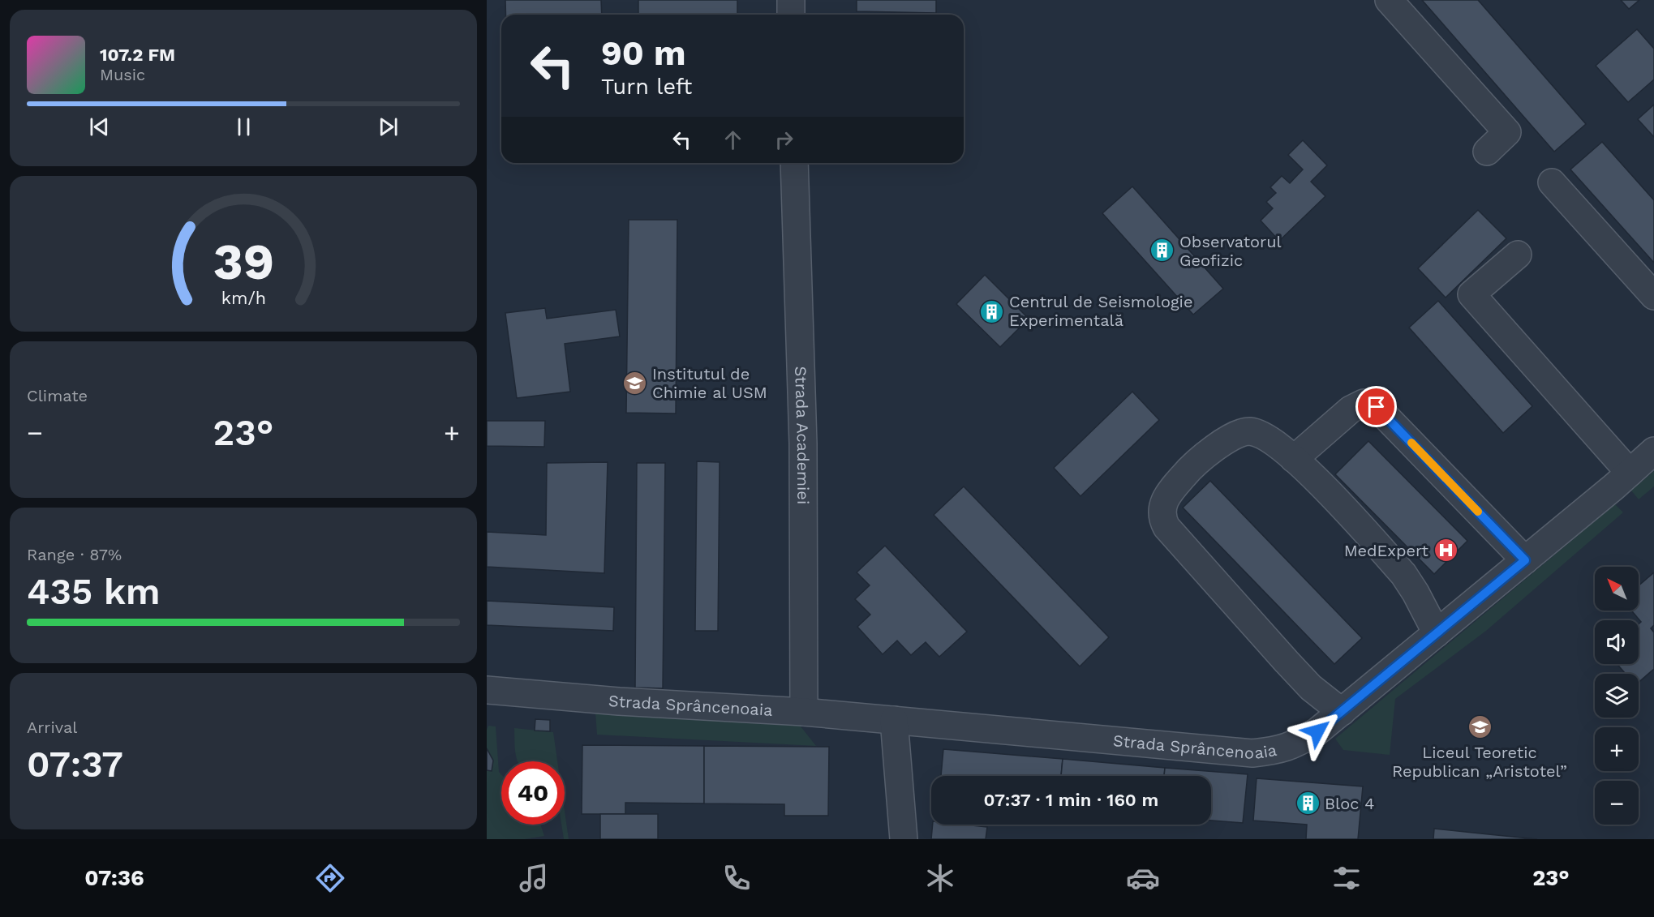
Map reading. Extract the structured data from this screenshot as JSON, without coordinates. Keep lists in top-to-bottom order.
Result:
{
  "streets": {
    "street": ["Strada Academiei", "Strada Sprâncenoaia"]
  },
  "crossings": [
    ["Strada Academiei", "Strada Sprâncenoaia"]
  ],
  "places": {
    "building": ["Observatorul Geofizic", "Centrul de Seismologie Experimentală", "Bloc 4"],
    "school or university": ["Institutul de Chimie al USM", "Liceul Teoretic Republican „Aristotel”"],
    "hospital": ["MedExpert"]
  },
  "north": "top left",
  "page": {
    "turn": ["90 m", "Turn left"],
    "song": ["107.2 FM", "Music"],
    "tile": [
      "Climate",
      ["Range · 87%", "435 km"],
      ["Arrival", "07:37"]
    ],
    "heat": ["−", "23°", "+"],
    "map_buttons": ["+", "−"],
    "limit": "40",
    "trip": "07:37 · 1 min · 160 m",
    "tabs": ["07:36", "23°"],
    "gauge": ["39", "km/h"]
  }
}
